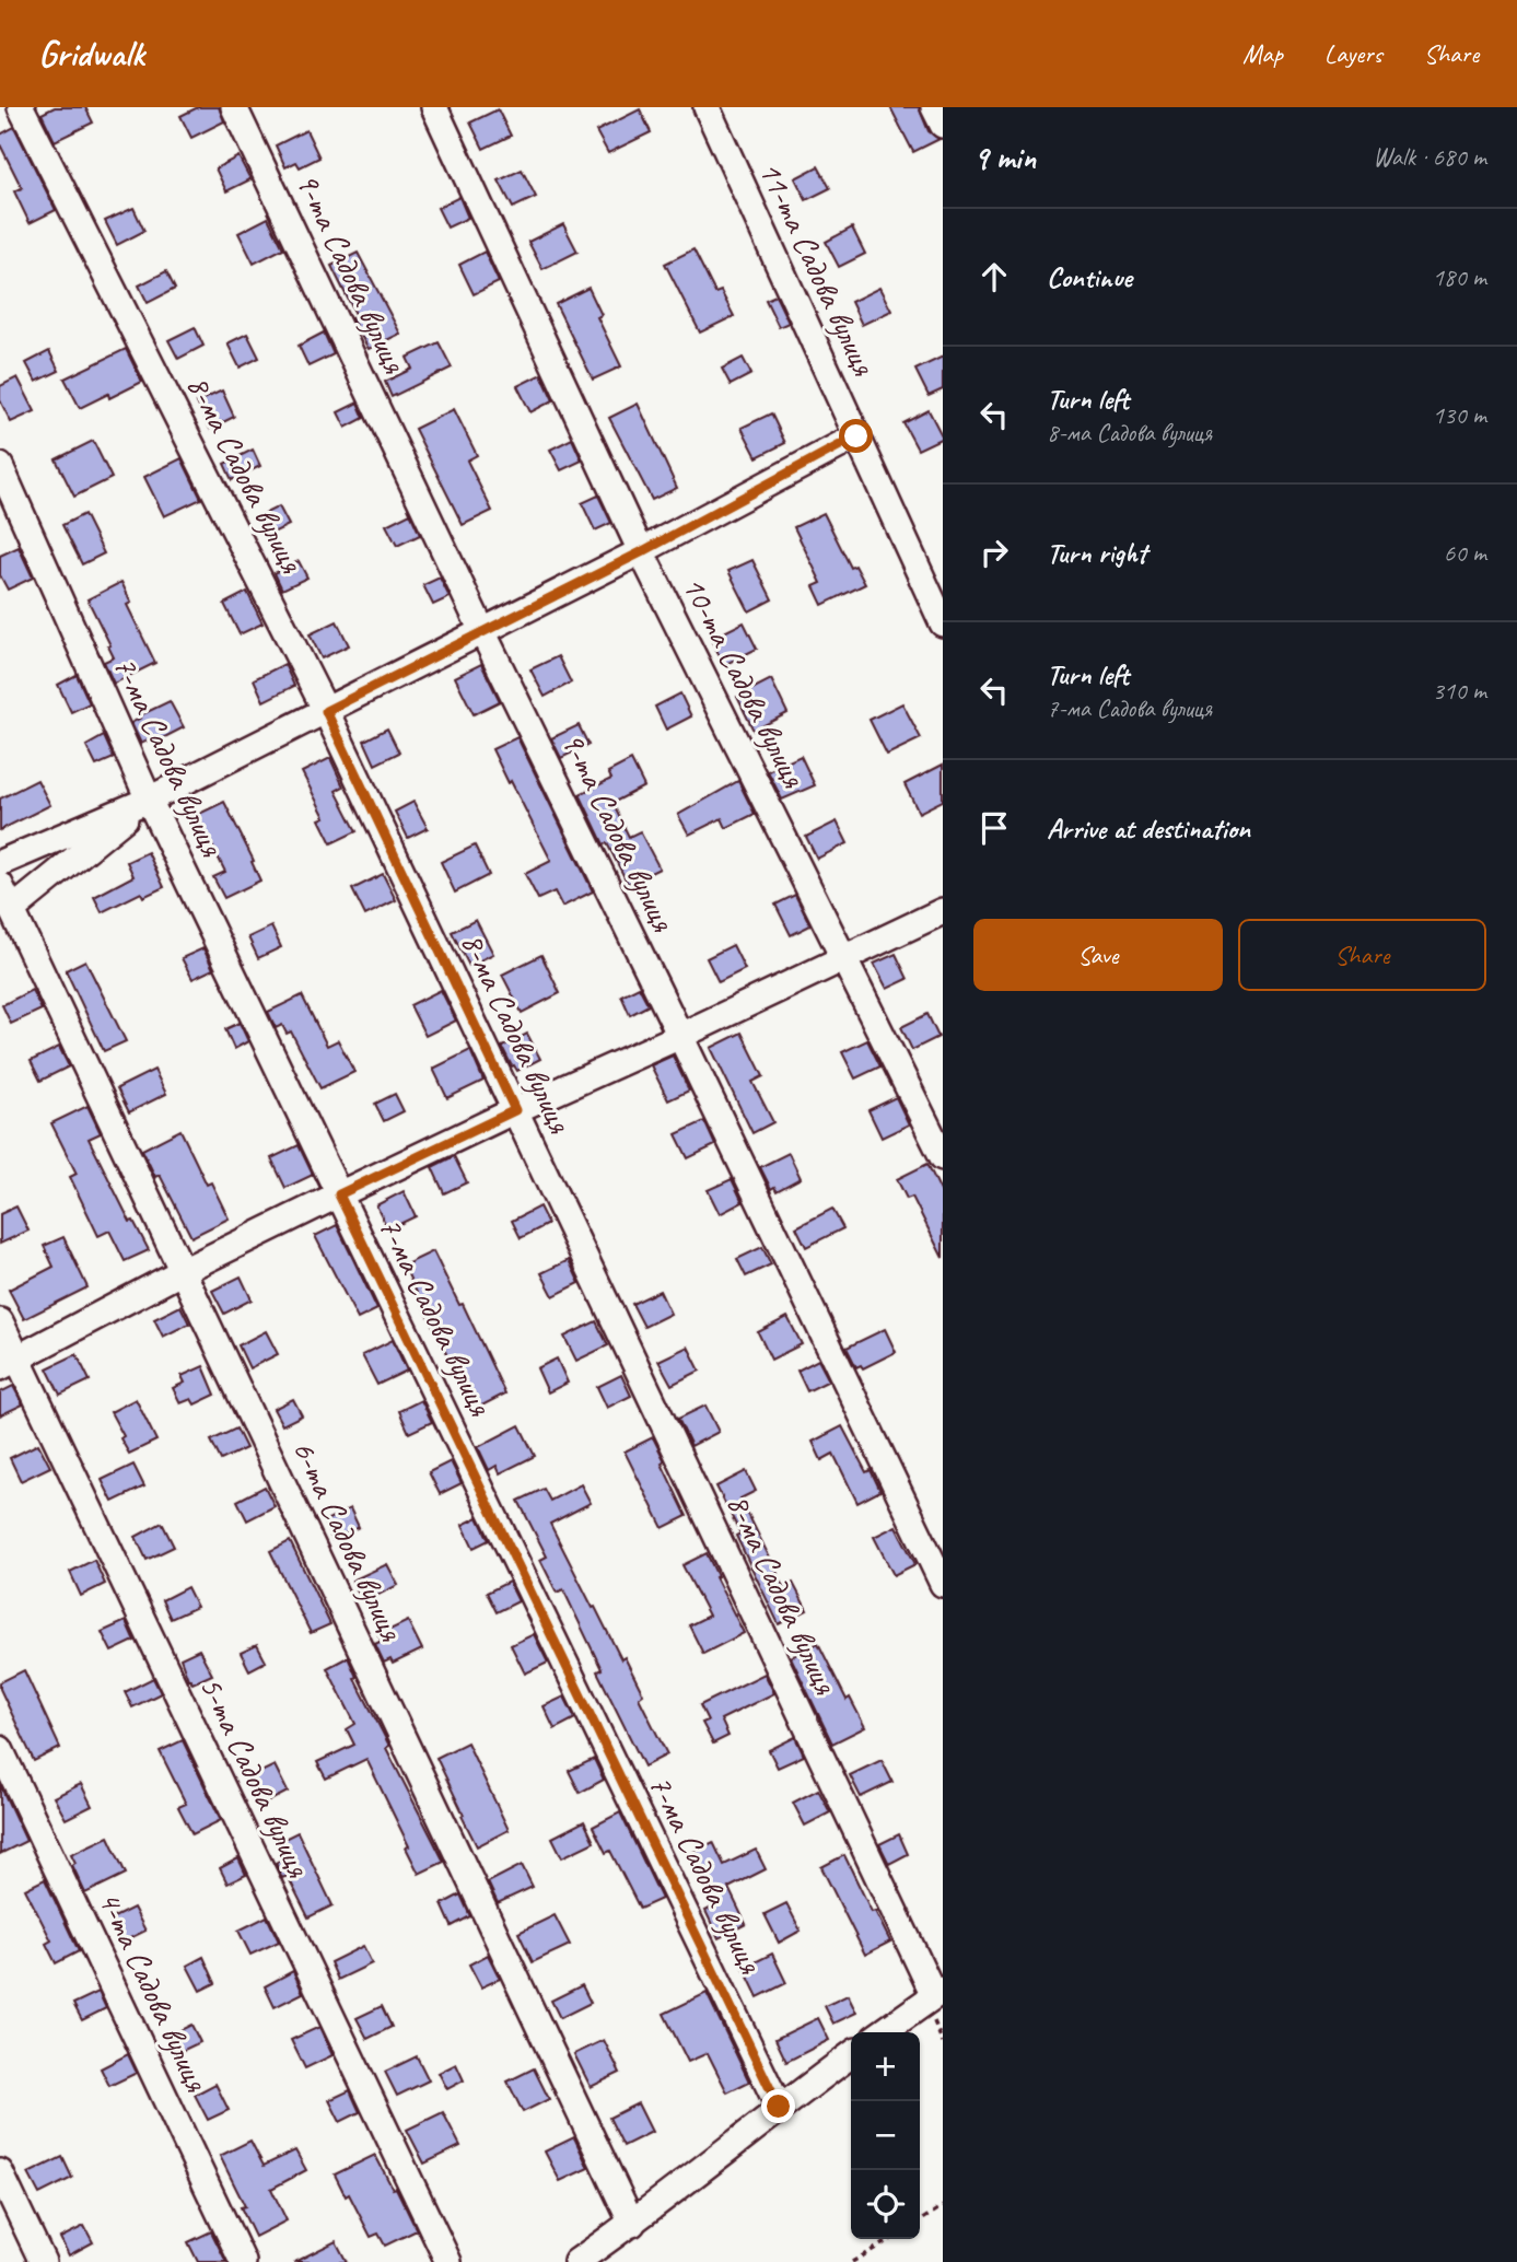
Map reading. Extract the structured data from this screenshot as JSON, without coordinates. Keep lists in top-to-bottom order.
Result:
{
  "streets": {
    "street": [
      "11-та Садова вулиця",
      "9-та Садова вулиця",
      "8-ма Садова вулиця",
      "10-та Садова вулиця",
      "7-ма Садова вулиця",
      "6-та Садова вулиця",
      "5-та Садова вулиця",
      "4-та Садова вулиця"
    ]
  },
  "page": {
    "header": "Gridwalk",
    "nav": ["Map", "Layers", "Share"],
    "heading": ["9 min", "Walk · 680 m"],
    "list": [
      ["Continue", "180 m"],
      ["Turn left", "8-ма Садова вулиця", "130 m"],
      ["Turn right", "60 m"],
      ["Turn left", "7-ма Садова вулиця", "310 m"],
      "Arrive at destination"
    ],
    "buttons": ["Save", "Share"],
    "map_buttons": ["+", "−"]
  }
}
